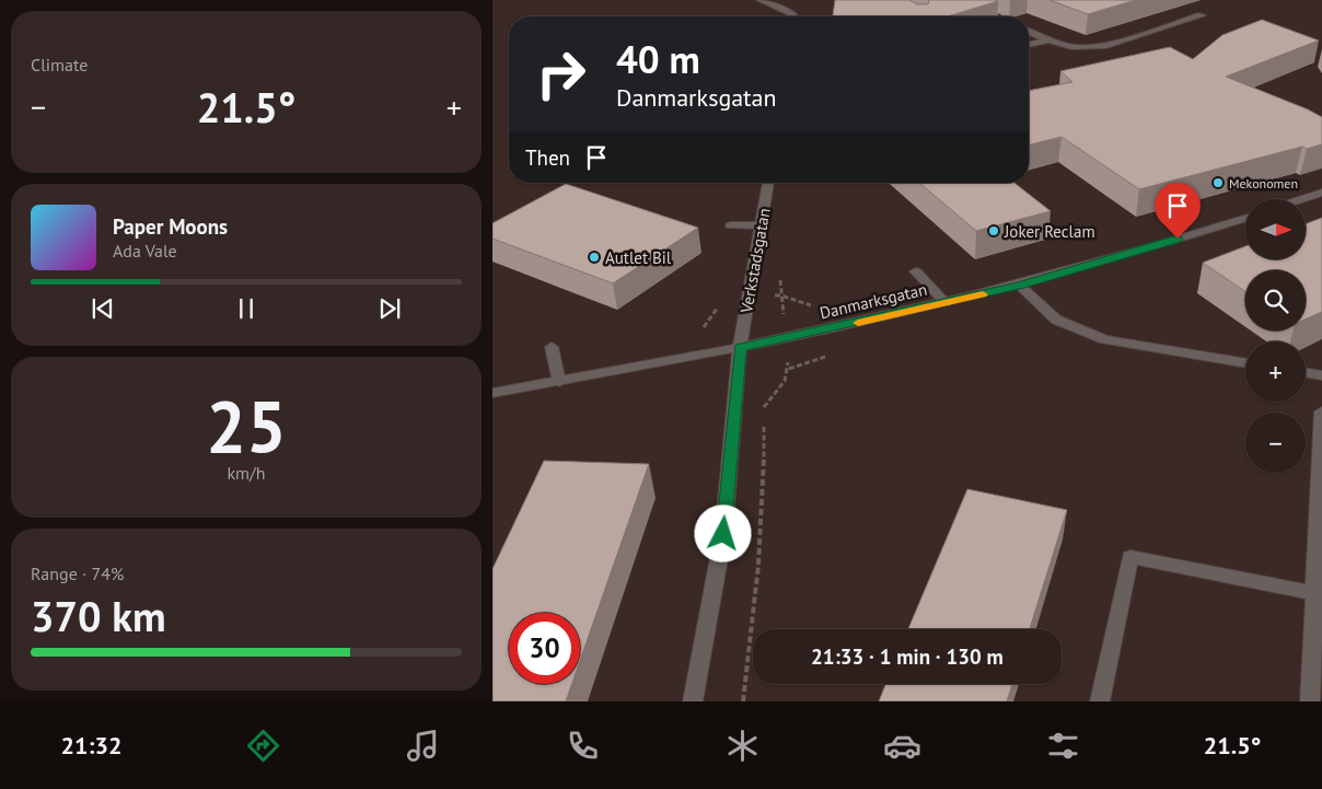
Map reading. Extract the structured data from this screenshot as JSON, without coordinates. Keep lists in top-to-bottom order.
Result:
{
  "streets": {
    "street": ["Verkstadsgatan", "Danmarksgatan"]
  },
  "crossings": [
    ["Verkstadsgatan", "Danmarksgatan"]
  ],
  "places": ["Mekonomen", "Joker Reclam", "Autlet Bil"],
  "north": "right",
  "page": {
    "tile": [
      "Climate",
      ["25", "km/h"],
      ["Range · 74%", "370 km"]
    ],
    "turn": ["40 m", "Danmarksgatan"],
    "heat": ["−", "21.5°", "+"],
    "then": "Then",
    "map_buttons": ["+", "−"],
    "song": ["Paper Moons", "Ada Vale"],
    "limit": "30",
    "trip": "21:33 · 1 min · 130 m",
    "tabs": ["21:32", "21.5°"]
  }
}
